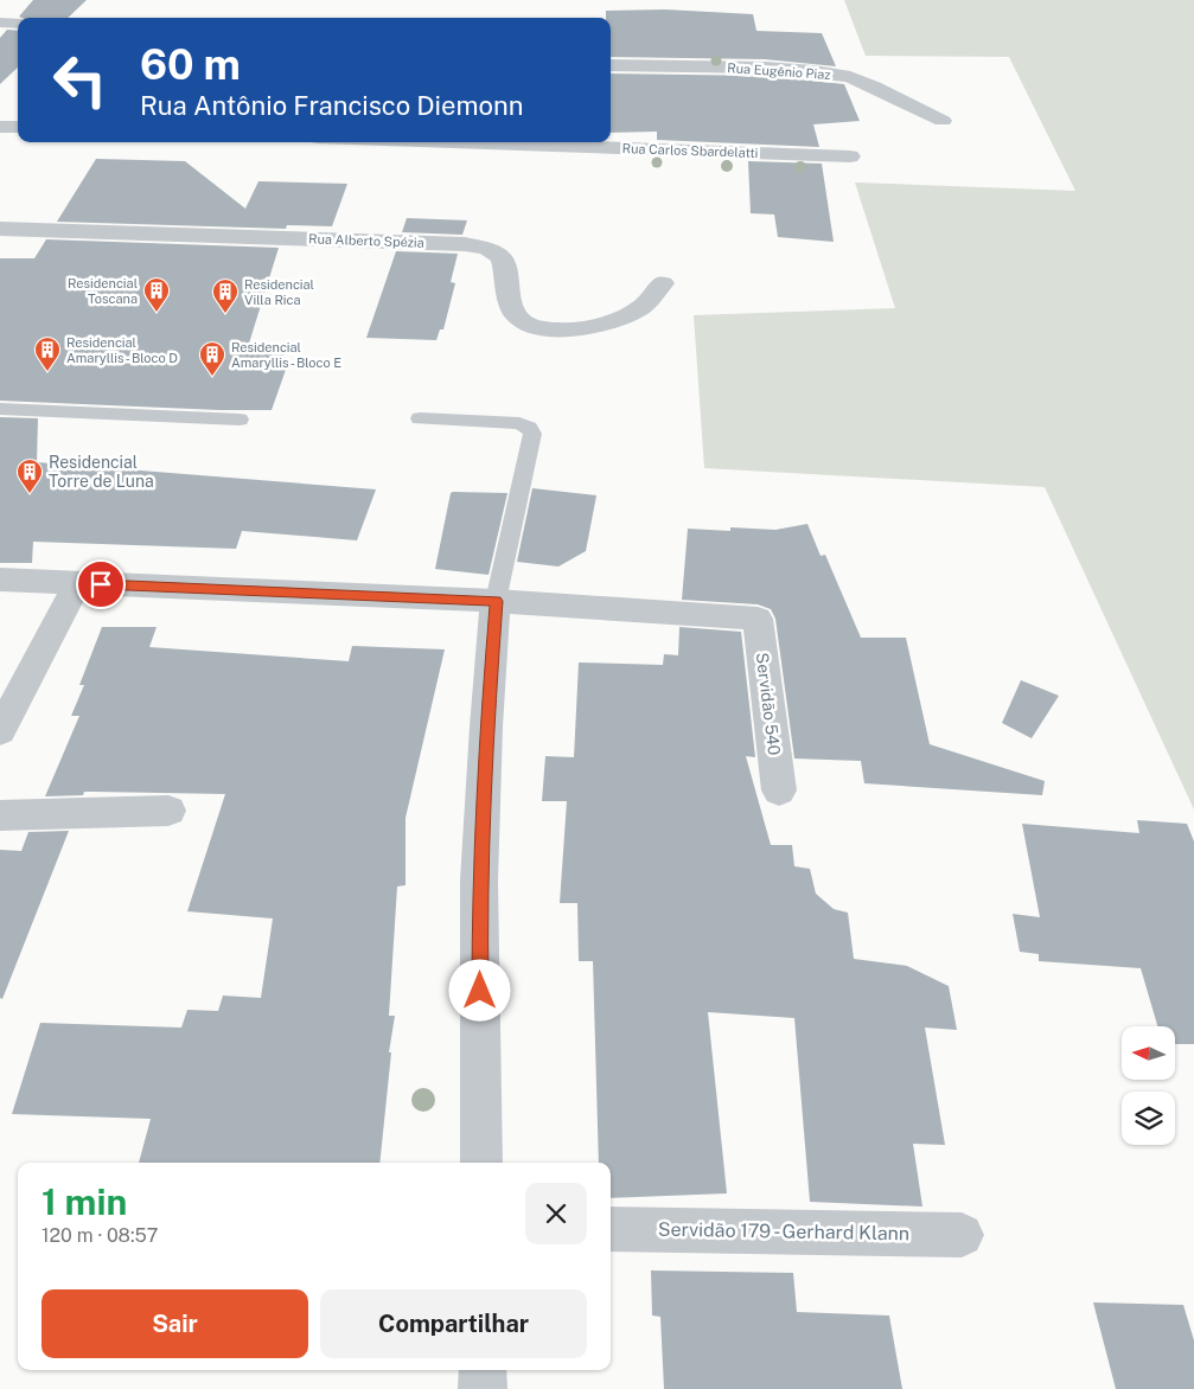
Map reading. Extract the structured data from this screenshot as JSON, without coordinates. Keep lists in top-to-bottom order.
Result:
{
  "streets": {
    "street": [
      "Rua Eugênio Piaz",
      "Rua Carlos Sbardelatti",
      "Rua Alberto Spézia",
      "Servidão 540",
      "Servidão 179 - Gerhard Klann"
    ]
  },
  "places": {
    "building": [
      "Residencial Toscana",
      "Residencial Villa Rica",
      "Residencial Amaryllis - Bloco D",
      "Residencial Amaryllis - Bloco E",
      "Residencial Torre de Luna"
    ]
  },
  "north": "left",
  "page": {
    "turn": ["60 m", "Rua Antônio Francisco Diemonn"],
    "heading": ["1 min", "120 m · 08:57"],
    "buttons": ["Sair", "Compartilhar"]
  }
}
